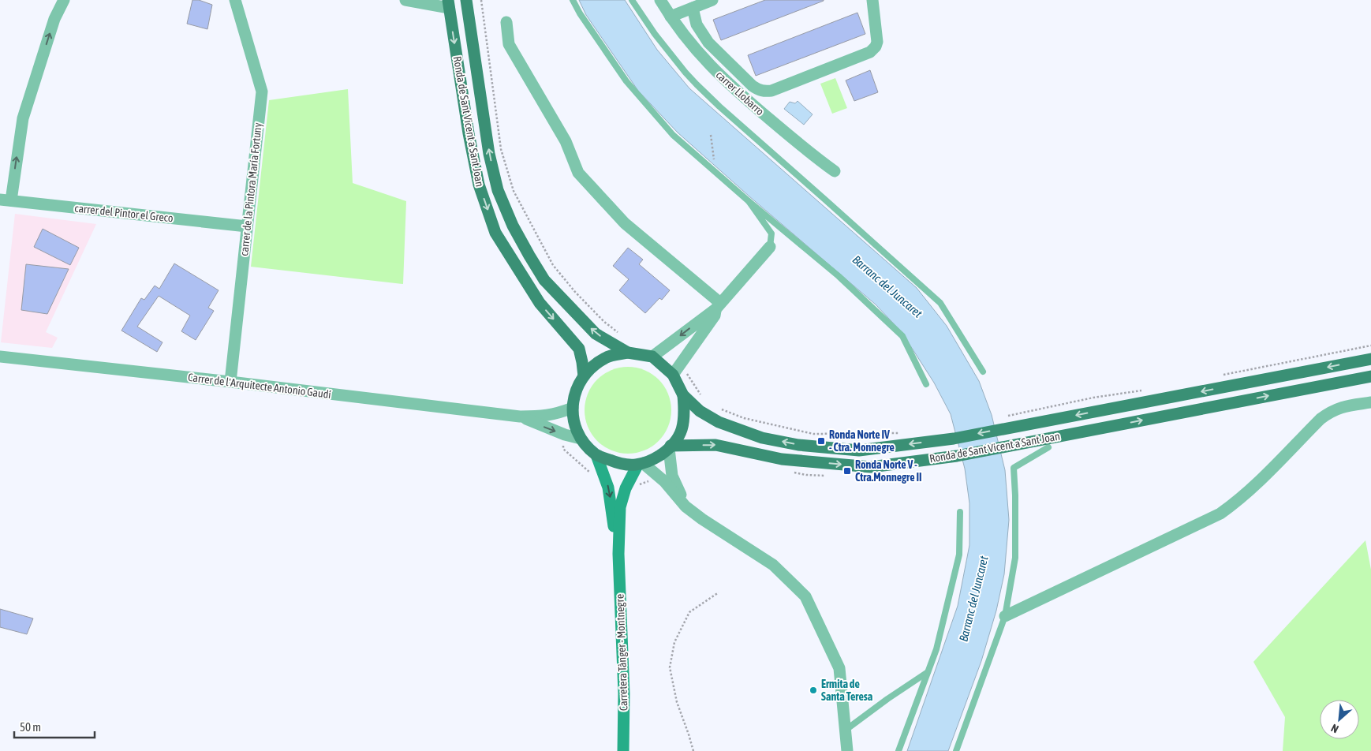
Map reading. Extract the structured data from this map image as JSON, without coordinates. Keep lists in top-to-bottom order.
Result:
{
  "streets": {
    "main road": ["Ronda de Sant Vicent a Sant Joan"],
    "street": [
      "carrer Llobarro",
      "carrer de la Pintora María Fortuny",
      "carrer del Pintor el Greco",
      "Carrer de l'Arquitecte Antonio Gaudí",
      "Carretera Tànger - Montnegre"
    ]
  },
  "crossings": [
    ["Ronda de Sant Vicent a Sant Joan", "Carrer de l'Arquitecte Antonio Gaudí"],
    ["Ronda de Sant Vicent a Sant Joan", "Carretera Tànger - Montnegre"],
    ["carrer de la Pintora María Fortuny", "carrer del Pintor el Greco"],
    ["carrer de la Pintora María Fortuny", "Carrer de l'Arquitecte Antonio Gaudí"],
    ["Carrer de l'Arquitecte Antonio Gaudí", "Carretera Tànger - Montnegre"]
  ],
  "water": ["Barranc del Juncaret"],
  "places": {
    "transit": ["Ronda Norte IV - Ctra. Monnegre", "Ronda Norte V - Ctra.Monnegre II"],
    "other": ["Ermita de Santa Teresa"]
  },
  "scale_bar": "50 m",
  "north": "bottom left"
}
